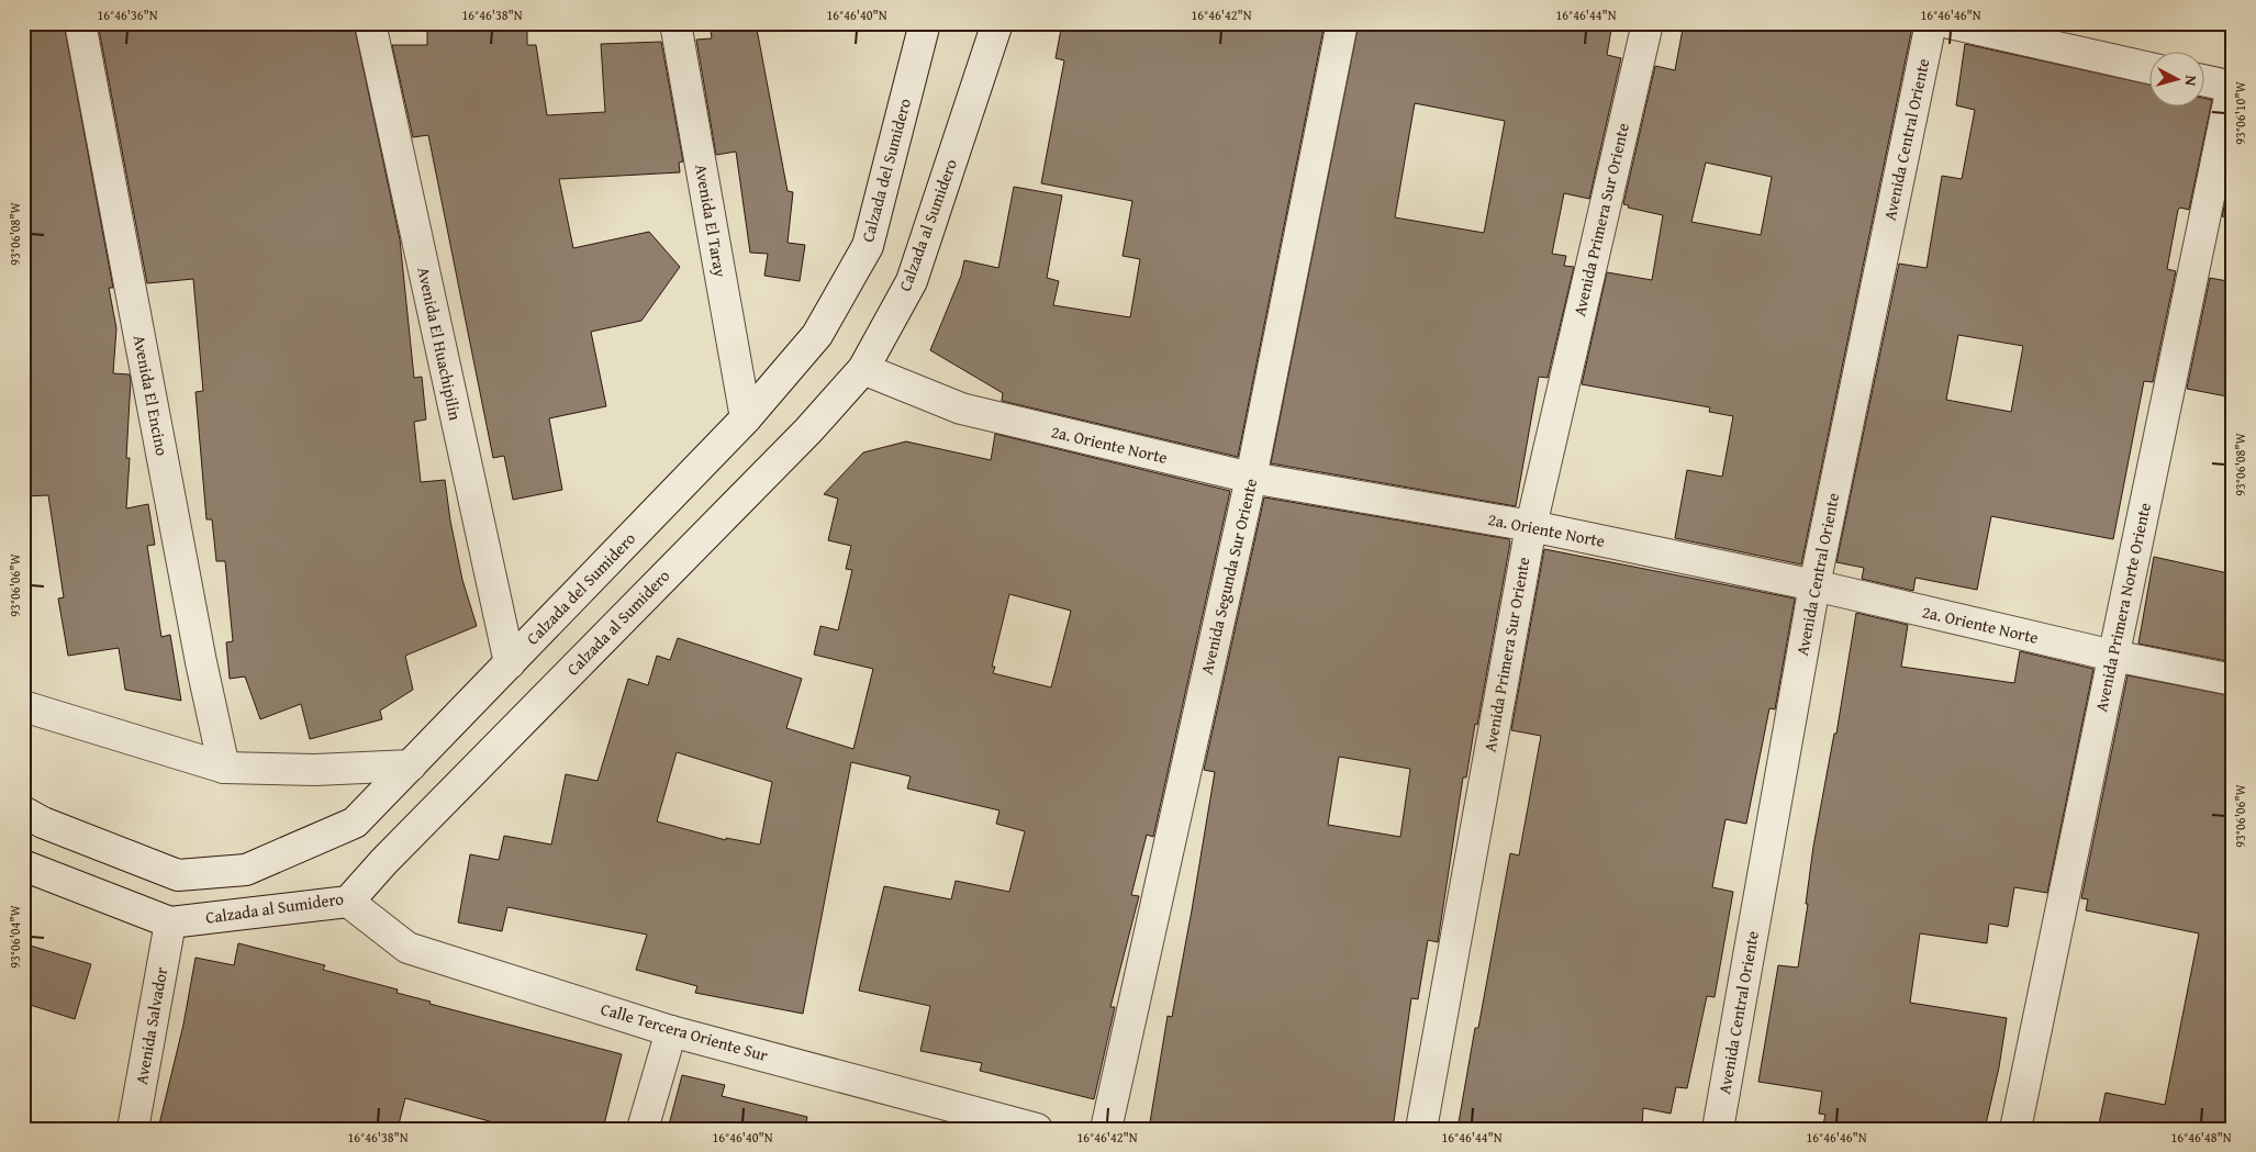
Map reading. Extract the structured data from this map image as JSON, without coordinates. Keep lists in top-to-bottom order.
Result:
{
  "streets": {
    "street": [
      "Avenida Central Oriente",
      "Calzada del Sumidero",
      "Avenida Primera Sur Oriente",
      "Avenida El Taray",
      "Calzada al Sumidero",
      "Avenida El Huachipilin",
      "Avenida El Encino",
      "2a. Oriente Norte",
      "Avenida Segunda Sur Oriente",
      "Avenida Primera Norte Oriente",
      "Avenida Salvador",
      "Calle Tercera Oriente Sur"
    ]
  },
  "crossings": [
    ["Avenida Central Oriente", "2a. Oriente Norte"],
    ["Calzada del Sumidero", "Avenida El Taray"],
    ["Calzada del Sumidero", "Avenida El Huachipilin"],
    ["Avenida Primera Sur Oriente", "2a. Oriente Norte"],
    ["Calzada al Sumidero", "2a. Oriente Norte"],
    ["Calzada al Sumidero", "Avenida Salvador"],
    ["Calzada al Sumidero", "Calle Tercera Oriente Sur"],
    ["2a. Oriente Norte", "Avenida Segunda Sur Oriente"],
    ["2a. Oriente Norte", "Avenida Primera Norte Oriente"]
  ],
  "north": "right",
  "coordinates": [
    "16°46'36\"N",
    "16°46'38\"N",
    "16°46'40\"N",
    "16°46'42\"N",
    "16°46'44\"N",
    "16°46'46\"N",
    "93°06'10\"W",
    "93°06'08\"W",
    "93°06'06\"W",
    "93°06'04\"W",
    "16°46'48\"N"
  ]
}
